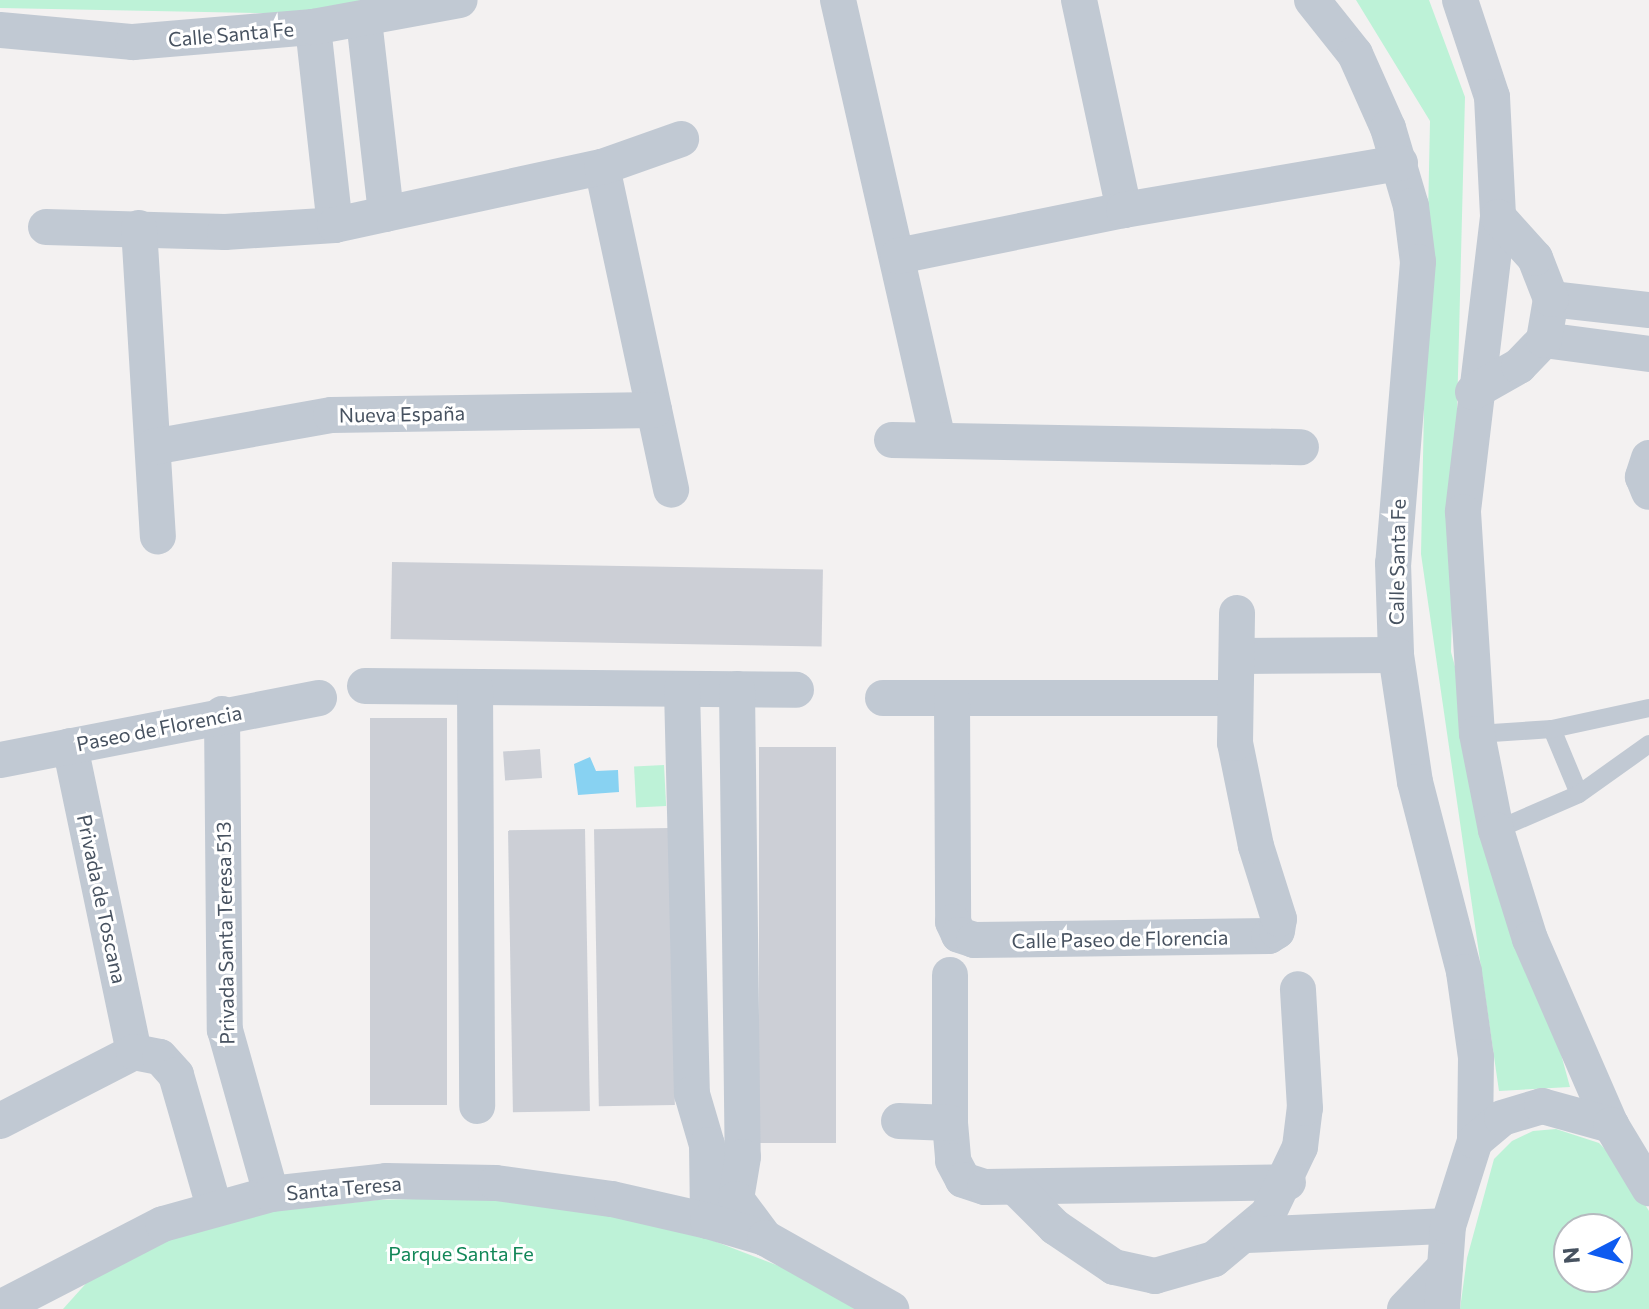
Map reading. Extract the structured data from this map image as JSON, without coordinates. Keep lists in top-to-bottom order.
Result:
{
  "streets": {
    "street": [
      "Calle Santa Fe",
      "Nueva España",
      "Paseo de Florencia",
      "Privada de Toscana",
      "Privada Santa Teresa 513",
      "Calle Paseo de Florencia",
      "Santa Teresa"
    ]
  },
  "crossings": [
    ["Paseo de Florencia", "Privada de Toscana"],
    ["Paseo de Florencia", "Privada Santa Teresa 513"],
    ["Privada Santa Teresa 513", "Santa Teresa"]
  ],
  "parks": ["Parque Santa Fe"],
  "north": "left"
}
